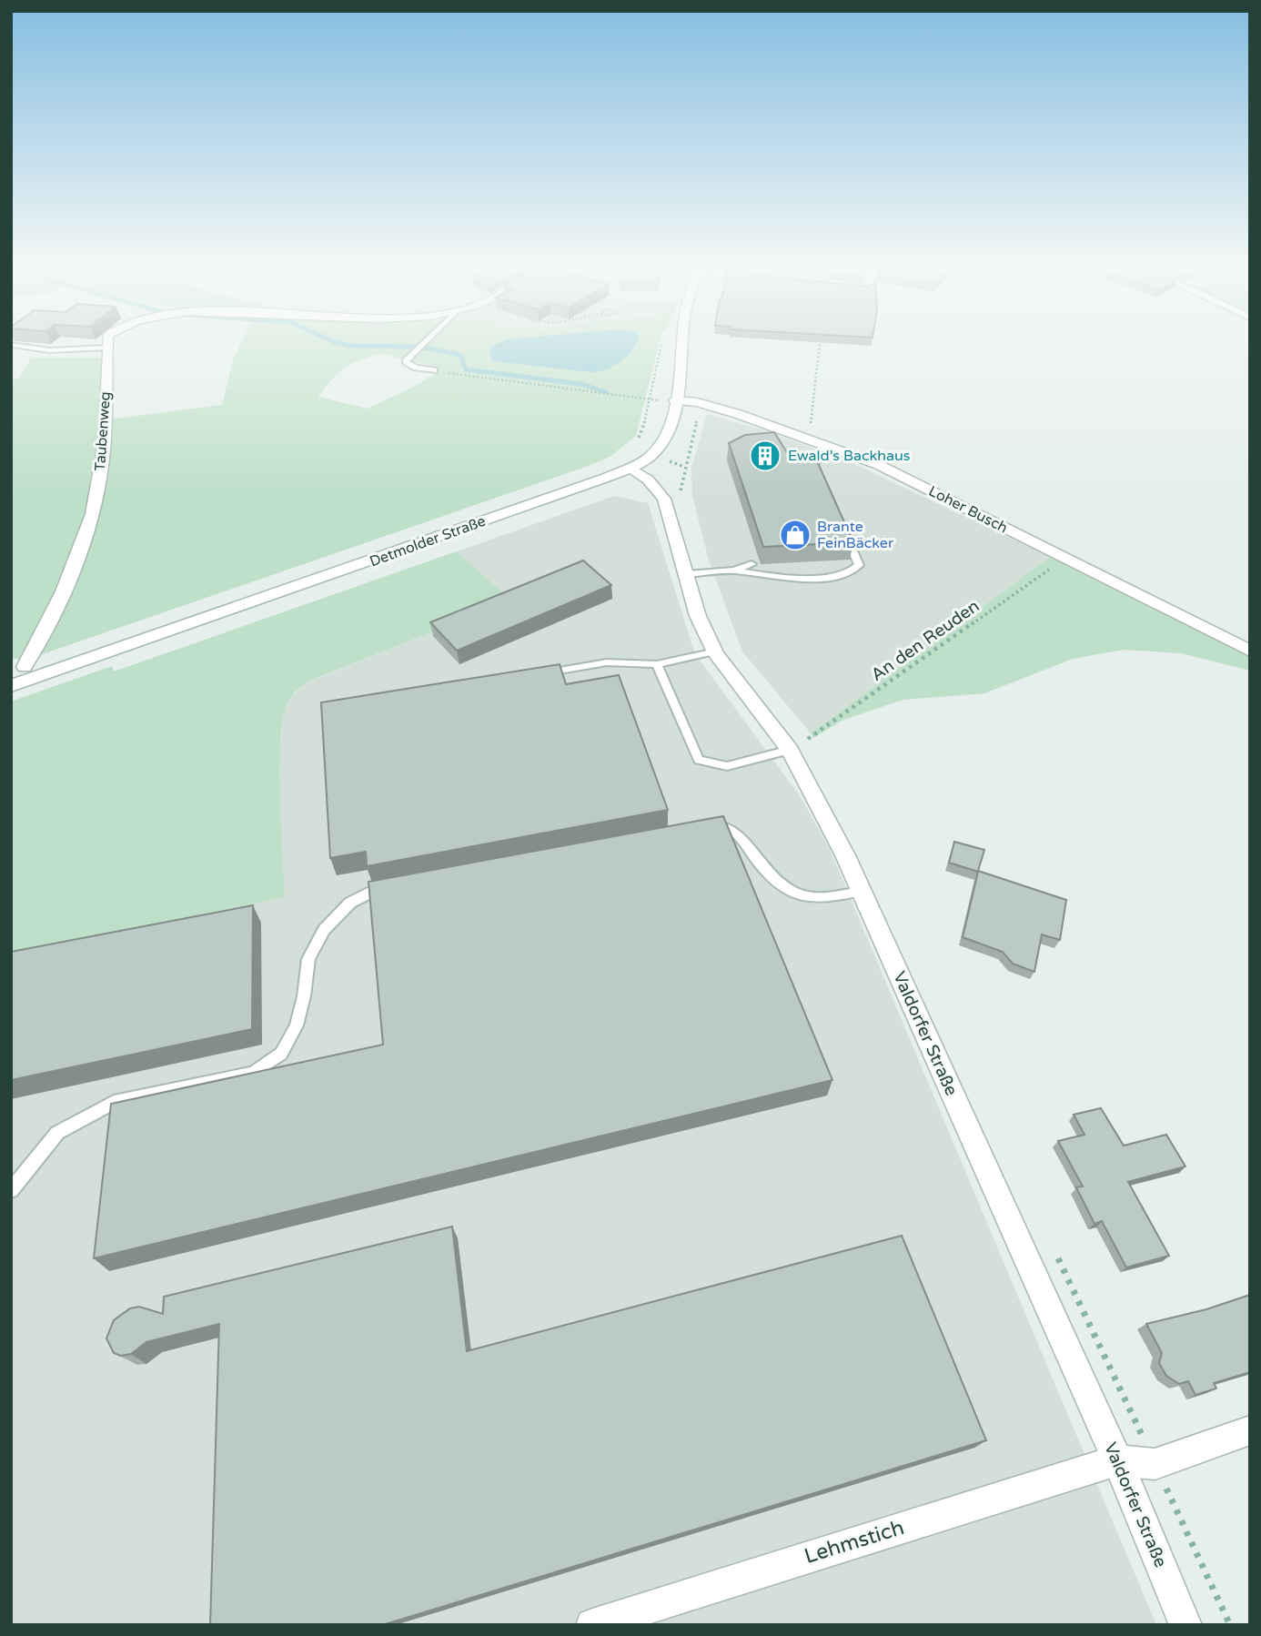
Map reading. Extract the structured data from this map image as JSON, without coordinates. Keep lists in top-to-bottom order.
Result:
{
  "streets": {
    "street": [
      "Taubenweg",
      "Loher Busch",
      "Detmolder Straße",
      "Valdorfer Straße",
      "Lehmstich"
    ],
    "path": ["An den Reuden"]
  },
  "crossings": [
    ["Taubenweg", "Detmolder Straße"],
    ["Loher Busch", "Detmolder Straße"],
    ["Loher Busch", "An den Reuden"],
    ["Detmolder Straße", "Valdorfer Straße"],
    ["An den Reuden", "Valdorfer Straße"],
    ["Valdorfer Straße", "Lehmstich"]
  ],
  "places": {
    "building": ["Ewald’s Backhaus"],
    "shop": ["Brante FeinBäcker"]
  }
}
